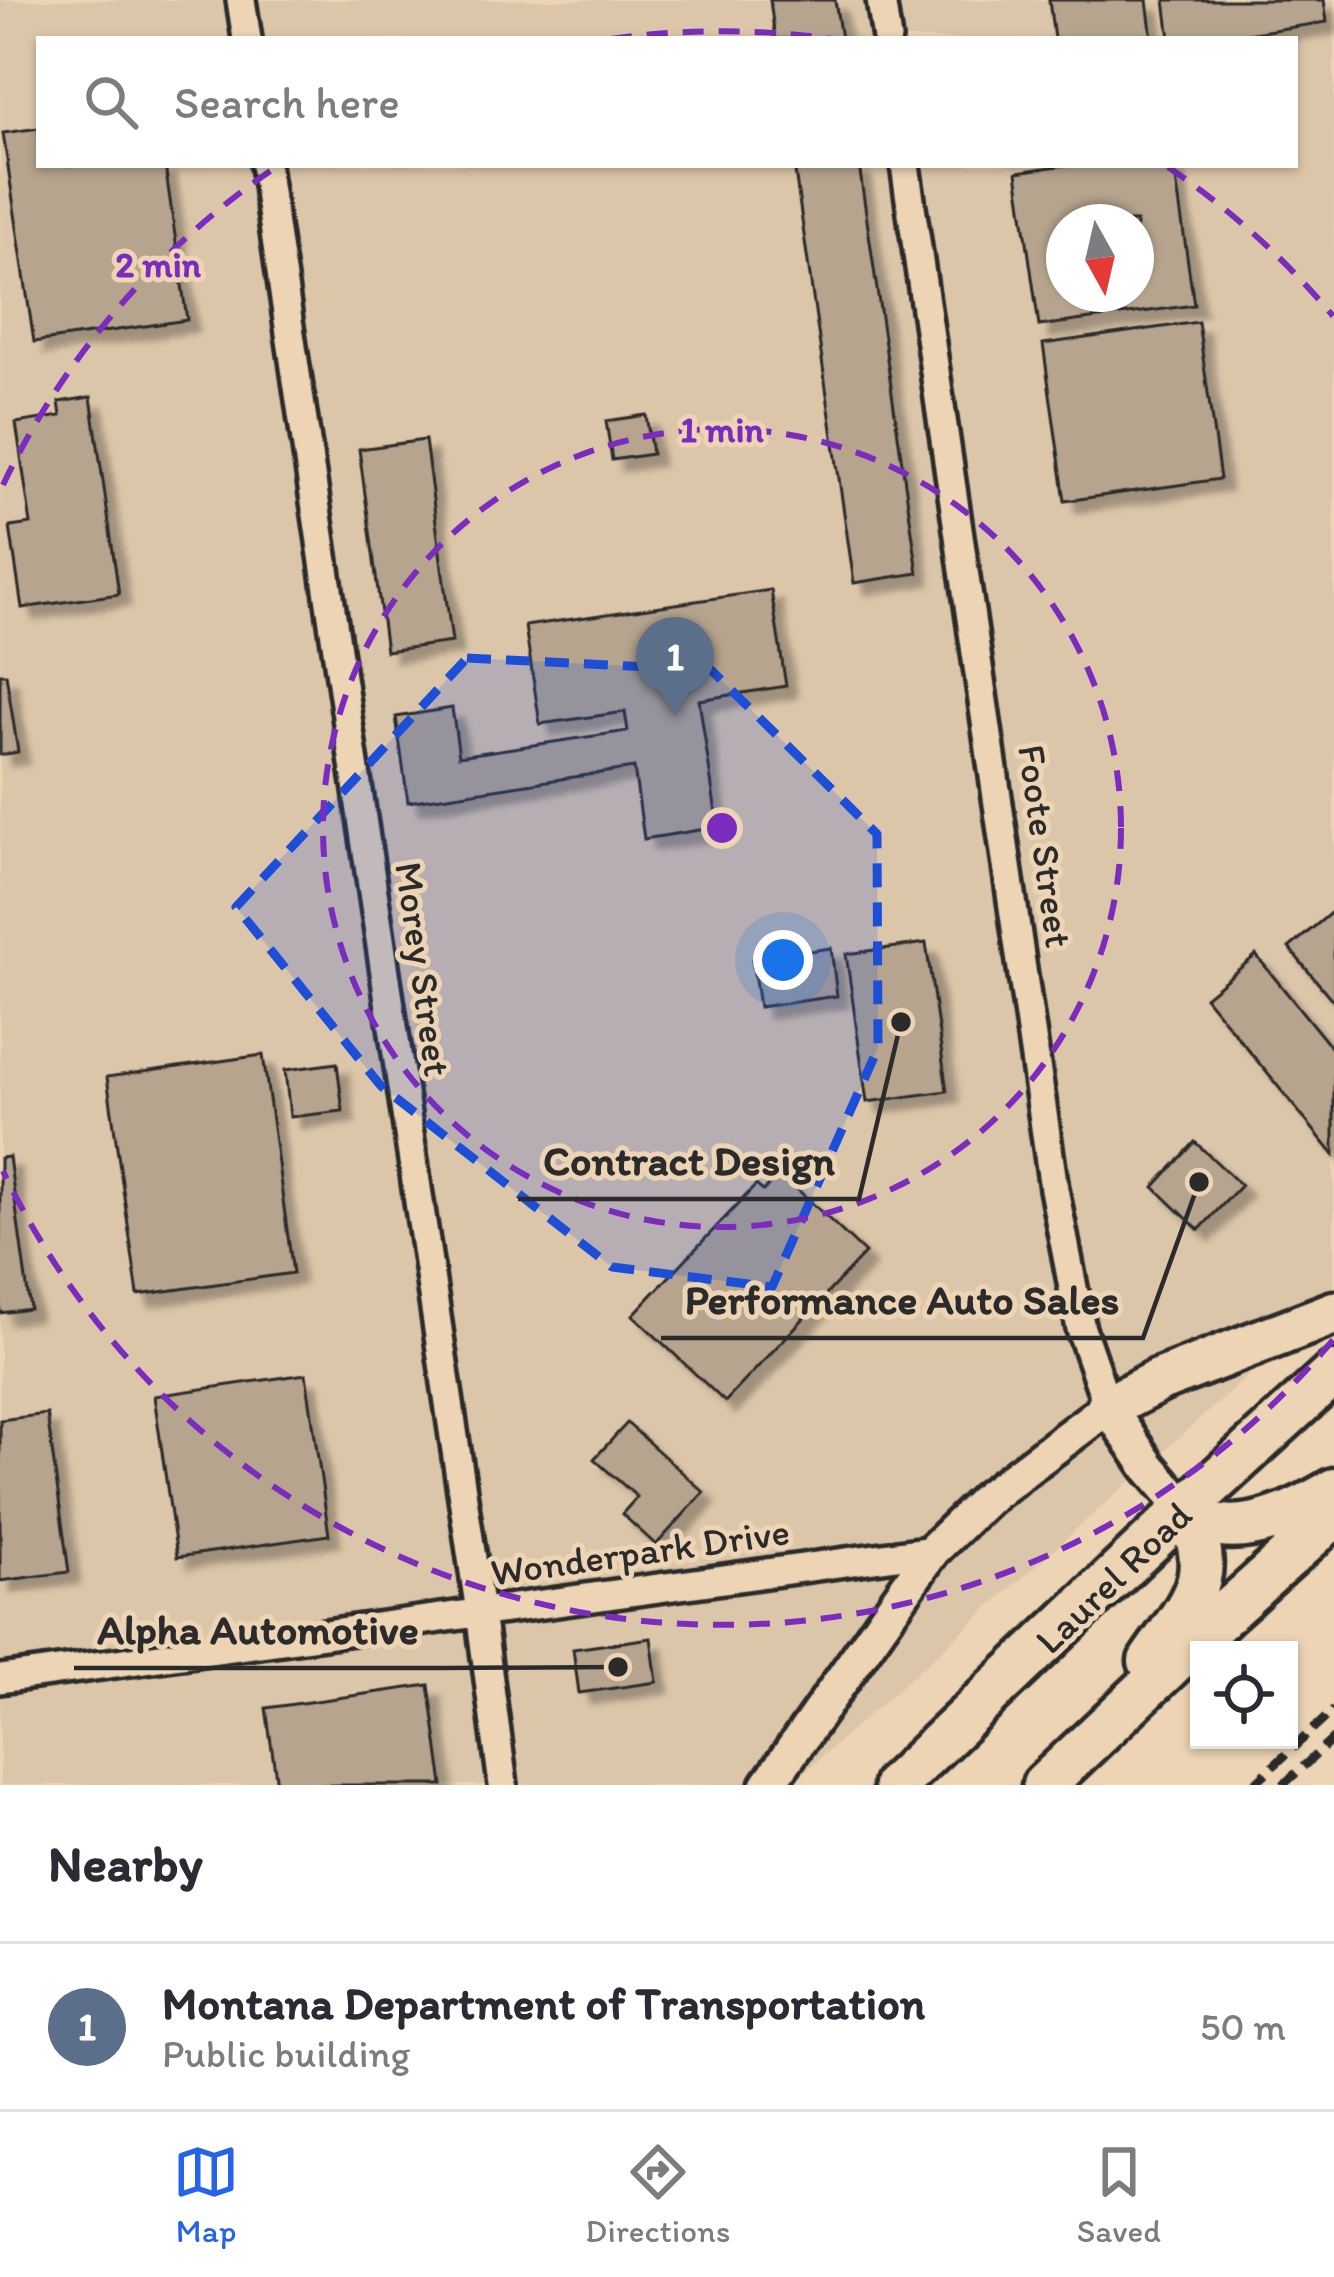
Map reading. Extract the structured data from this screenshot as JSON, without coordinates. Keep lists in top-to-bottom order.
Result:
{
  "streets": {
    "main road": ["Laurel Road"],
    "street": ["Foote Street", "Morey Street", "Wonderpark Drive"]
  },
  "crossings": [
    ["Foote Street", "Laurel Road"],
    ["Morey Street", "Wonderpark Drive"]
  ],
  "places": ["Contract Design", "Performance Auto Sales", "Alpha Automotive"],
  "north": "bottom",
  "page": {
    "search": "Search here",
    "pins": "1",
    "heading": "Nearby",
    "list": [
      {
        "mark": "1",
        "name": "Montana Department of Transportation",
        "note": "Public building",
        "value": "50 m"
      }
    ],
    "nav": ["Map", "Directions", "Saved"]
  },
  "rings": ["2 min", "1 min"]
}
